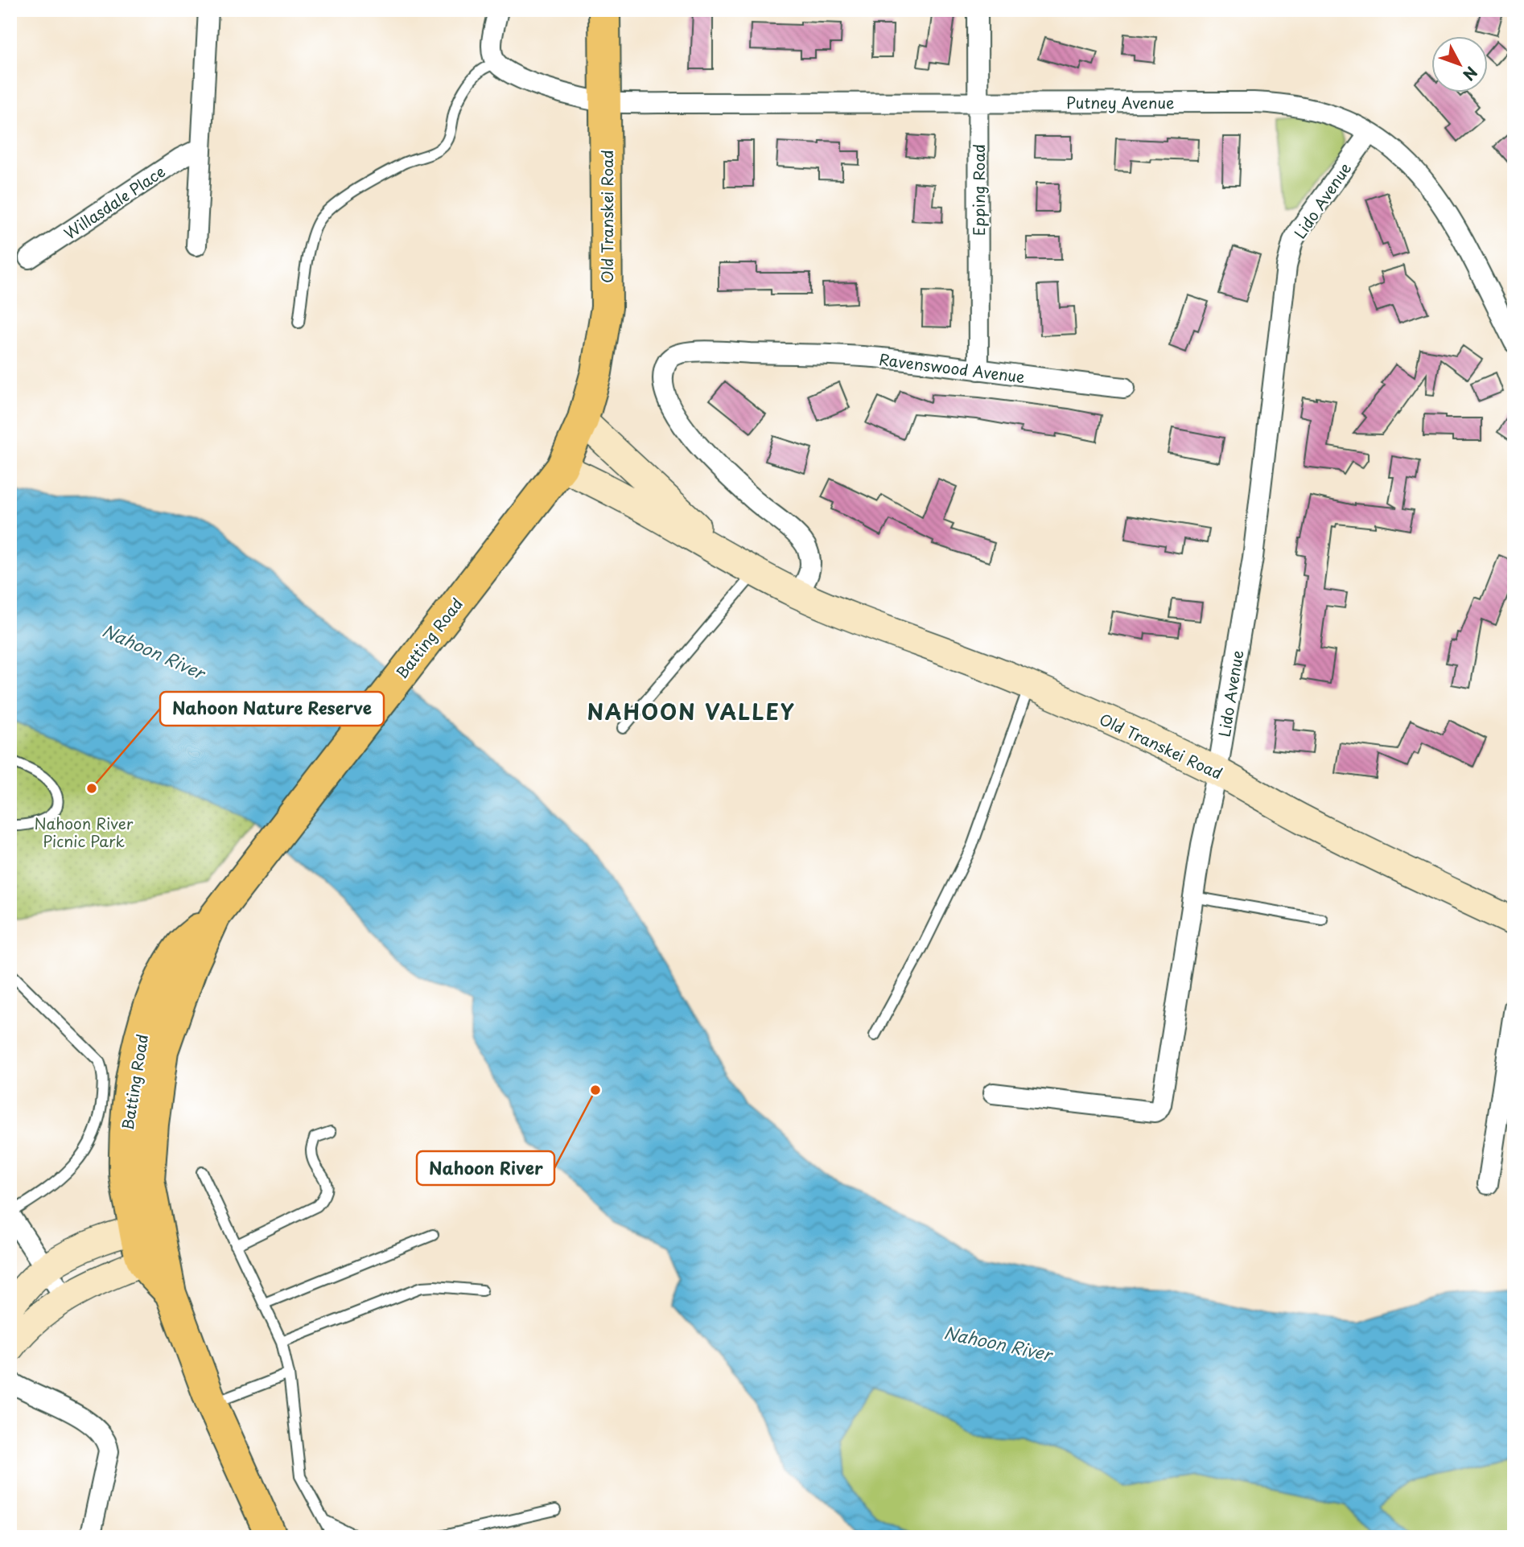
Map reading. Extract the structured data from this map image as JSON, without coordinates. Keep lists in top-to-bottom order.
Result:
{
  "streets": {
    "main road": ["Old Transkei Road", "Batting Road"],
    "street": [
      "Putney Avenue",
      "Epping Road",
      "Lido Avenue",
      "Willasdale Place",
      "Ravenswood Avenue"
    ]
  },
  "crossings": [
    ["Putney Avenue", "Epping Road"],
    ["Putney Avenue", "Lido Avenue"],
    ["Putney Avenue", "Old Transkei Road"],
    ["Epping Road", "Ravenswood Avenue"],
    ["Lido Avenue", "Old Transkei Road"],
    ["Old Transkei Road", "Ravenswood Avenue"],
    ["Old Transkei Road", "Batting Road"]
  ],
  "districts": ["NAHOON VALLEY"],
  "water": ["Nahoon River"],
  "parks": ["Nahoon River Picnic Park"],
  "places": ["Nahoon Nature Reserve", "Nahoon River"],
  "north": "bottom right"
}
